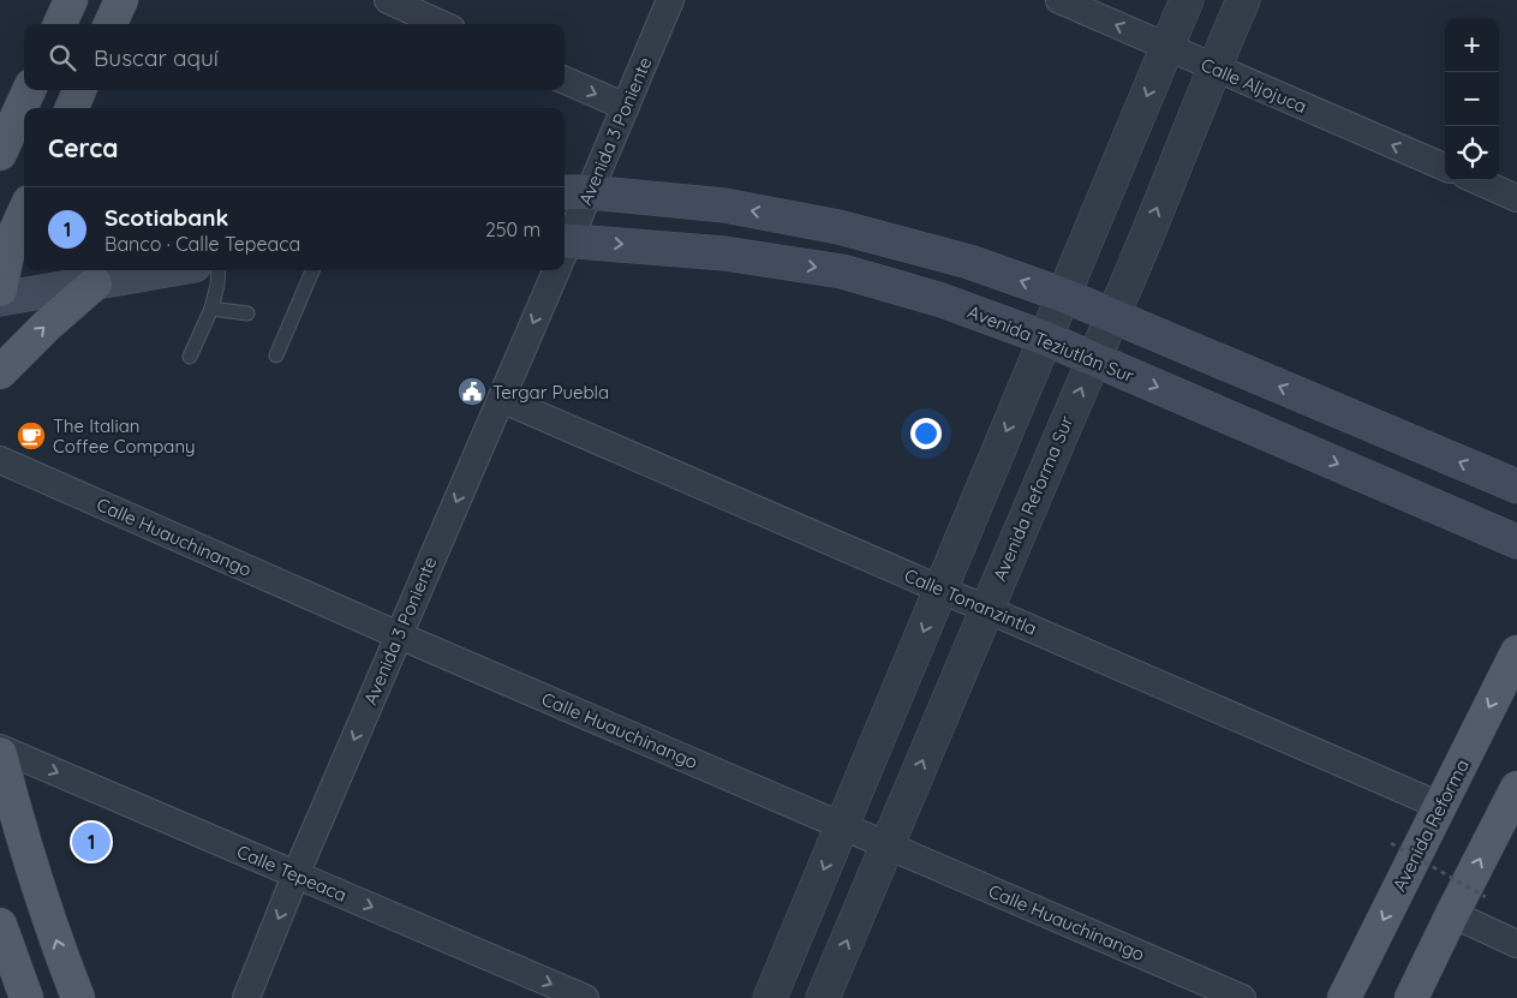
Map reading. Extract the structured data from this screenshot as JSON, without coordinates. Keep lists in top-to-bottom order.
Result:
{
  "streets": {
    "main road": ["Avenida Teziutlán Sur", "Avenida Reforma"],
    "street": [
      "Calle Aljojuca",
      "Avenida 3 Poniente",
      "Avenida Reforma Sur",
      "Calle Huauchinango",
      "Calle Tonanzintla",
      "Calle Tepeaca"
    ]
  },
  "crossings": [
    ["Calle Aljojuca", "Avenida Reforma Sur"],
    ["Avenida 3 Poniente", "Calle Huauchinango"],
    ["Avenida 3 Poniente", "Calle Tonanzintla"],
    ["Avenida 3 Poniente", "Calle Tepeaca"],
    ["Avenida Teziutlán Sur", "Avenida Reforma Sur"],
    ["Avenida Reforma Sur", "Calle Huauchinango"],
    ["Avenida Reforma Sur", "Calle Tonanzintla"],
    ["Calle Tonanzintla", "Avenida Reforma"]
  ],
  "one_way": ["Calle Aljojuca", "Avenida 3 Poniente", "Calle Tepeaca"],
  "places": {
    "public building": ["Tergar Puebla"],
    "cafe": ["The Italian Coffee Company"]
  },
  "page": {
    "map_buttons": ["+", "−"],
    "search": "Buscar aquí",
    "heading": "Cerca",
    "list": [
      {
        "mark": "1",
        "name": "Scotiabank",
        "note": "Banco · Calle Tepeaca",
        "value": "250 m"
      }
    ],
    "pins": "1"
  }
}
